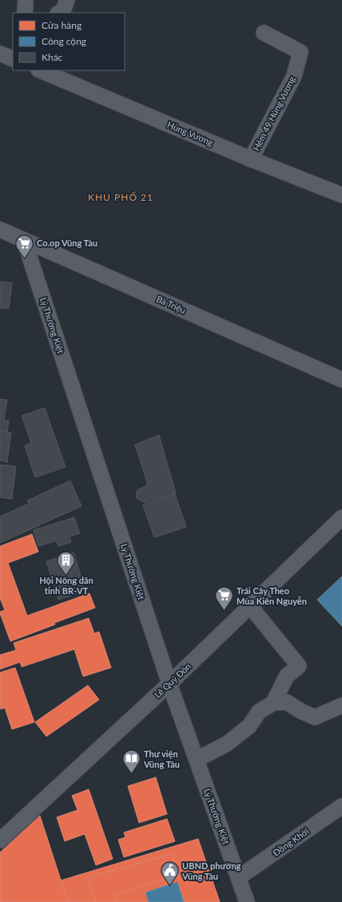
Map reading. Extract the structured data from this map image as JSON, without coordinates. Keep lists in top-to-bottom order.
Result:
{
  "streets": {
    "street": [
      "Hẻm 49 Hùng Vương",
      "Hùng Vương",
      "Bà Triệu",
      "Lý Thường Kiệt",
      "Lê Quý Đôn",
      "Đồng Khởi"
    ]
  },
  "crossings": [
    ["Hẻm 49 Hùng Vương", "Hùng Vương"],
    ["Bà Triệu", "Lý Thường Kiệt"],
    ["Lý Thường Kiệt", "Lê Quý Đôn"],
    ["Lý Thường Kiệt", "Đồng Khởi"]
  ],
  "districts": ["KHU PHỐ 21"],
  "places": {
    "supermarket": ["Co.op Vũng Tàu", "Trái Cây Theo Mùa Kiên Nguyễn"],
    "building": ["Hội Nông dân tỉnh BR-VT"],
    "library": ["Thư viện Vũng Tàu"],
    "public building": ["UBND phường Vũng Tàu"]
  },
  "legend": ["Cửa hàng", "Công cộng", "Khác"]
}
